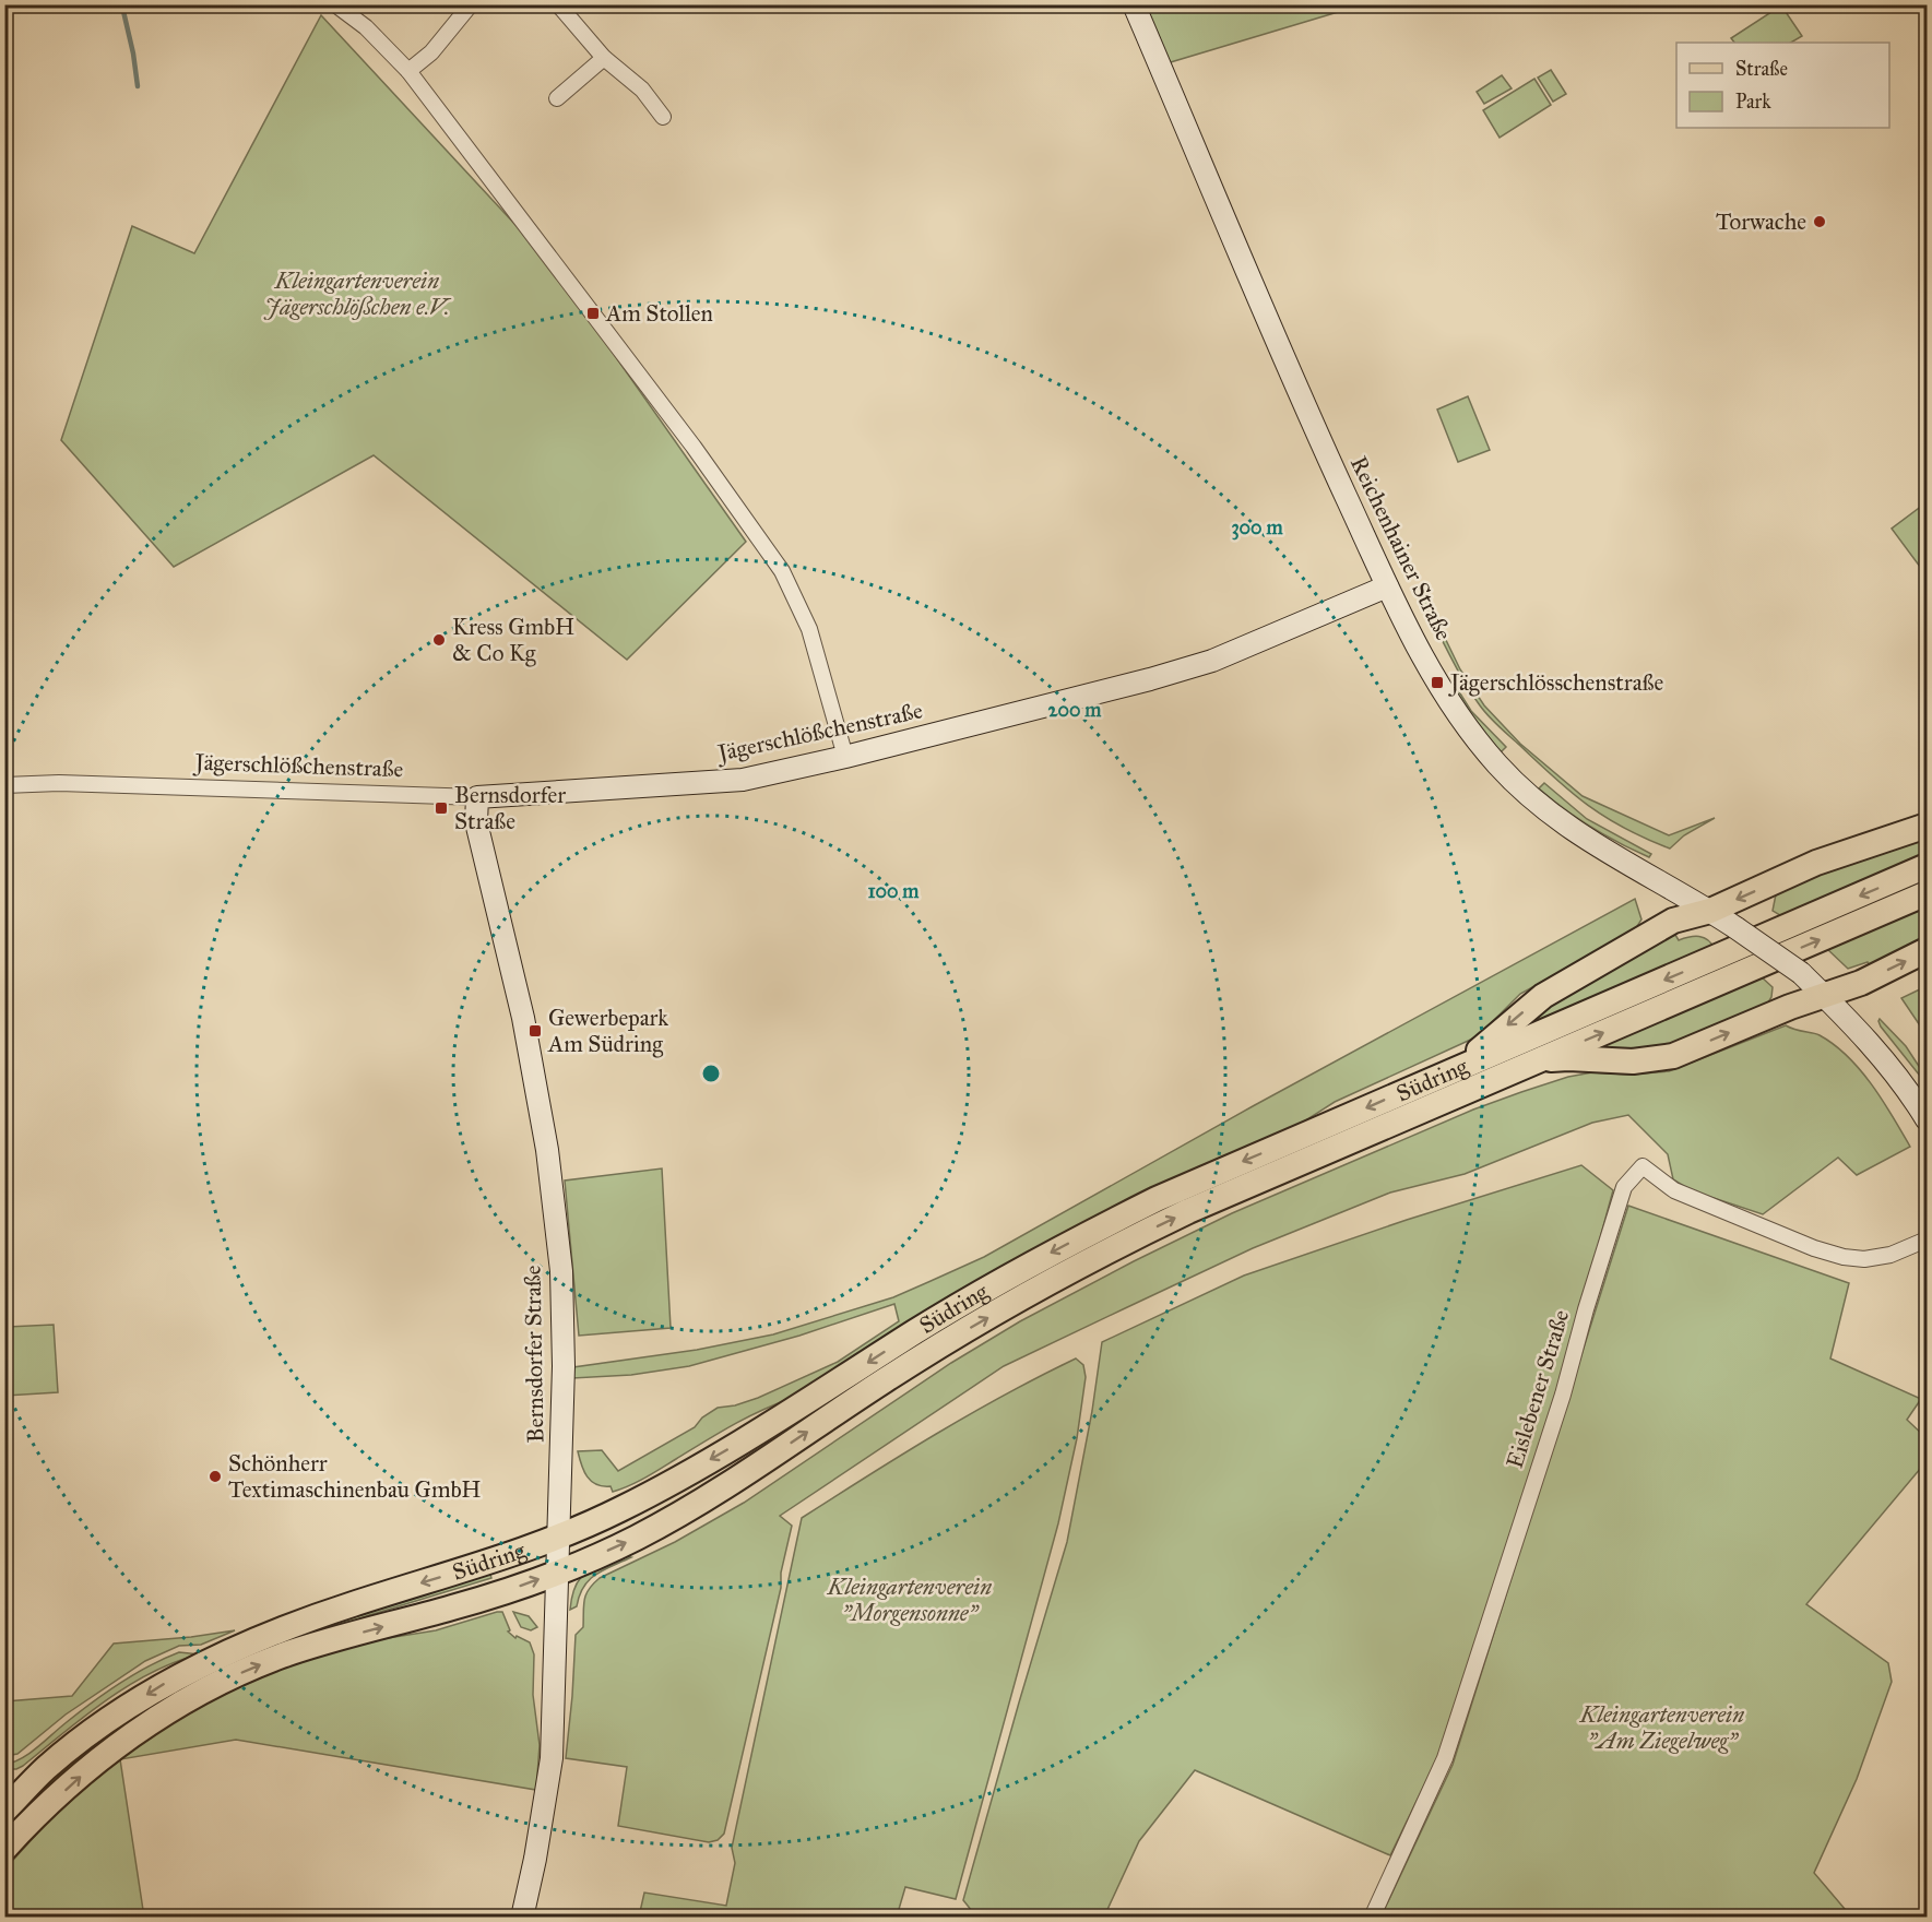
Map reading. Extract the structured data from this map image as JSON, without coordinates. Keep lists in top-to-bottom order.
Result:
{
  "streets": {
    "main road": ["Südring"],
    "street": [
      "Reichenhainer Straße",
      "Jägerschlößchenstraße",
      "Bernsdorfer Straße",
      "Eislebener Straße"
    ]
  },
  "crossings": [
    ["Reichenhainer Straße", "Jägerschlößchenstraße"],
    ["Jägerschlößchenstraße", "Bernsdorfer Straße"],
    ["Südring", "Bernsdorfer Straße"]
  ],
  "parks": ["Kleingartenverein Jägerschlößchen e.V.", "Kleingartenverein \"Morgensonne\"", "Kleingartenverein \"Am Ziegelweg\""],
  "places": {
    "other": ["Torwache", "Kress GmbH & Co Kg", "Schönherr Textimaschinenbau GmbH"],
    "transit": [
      "Am Stollen",
      "Jägerschlösschenstraße",
      "Bernsdorfer Straße",
      "Gewerbepark Am Südring"
    ]
  },
  "legend": ["Straße", "Park"],
  "rings": ["300 m", "200 m", "100 m"]
}
